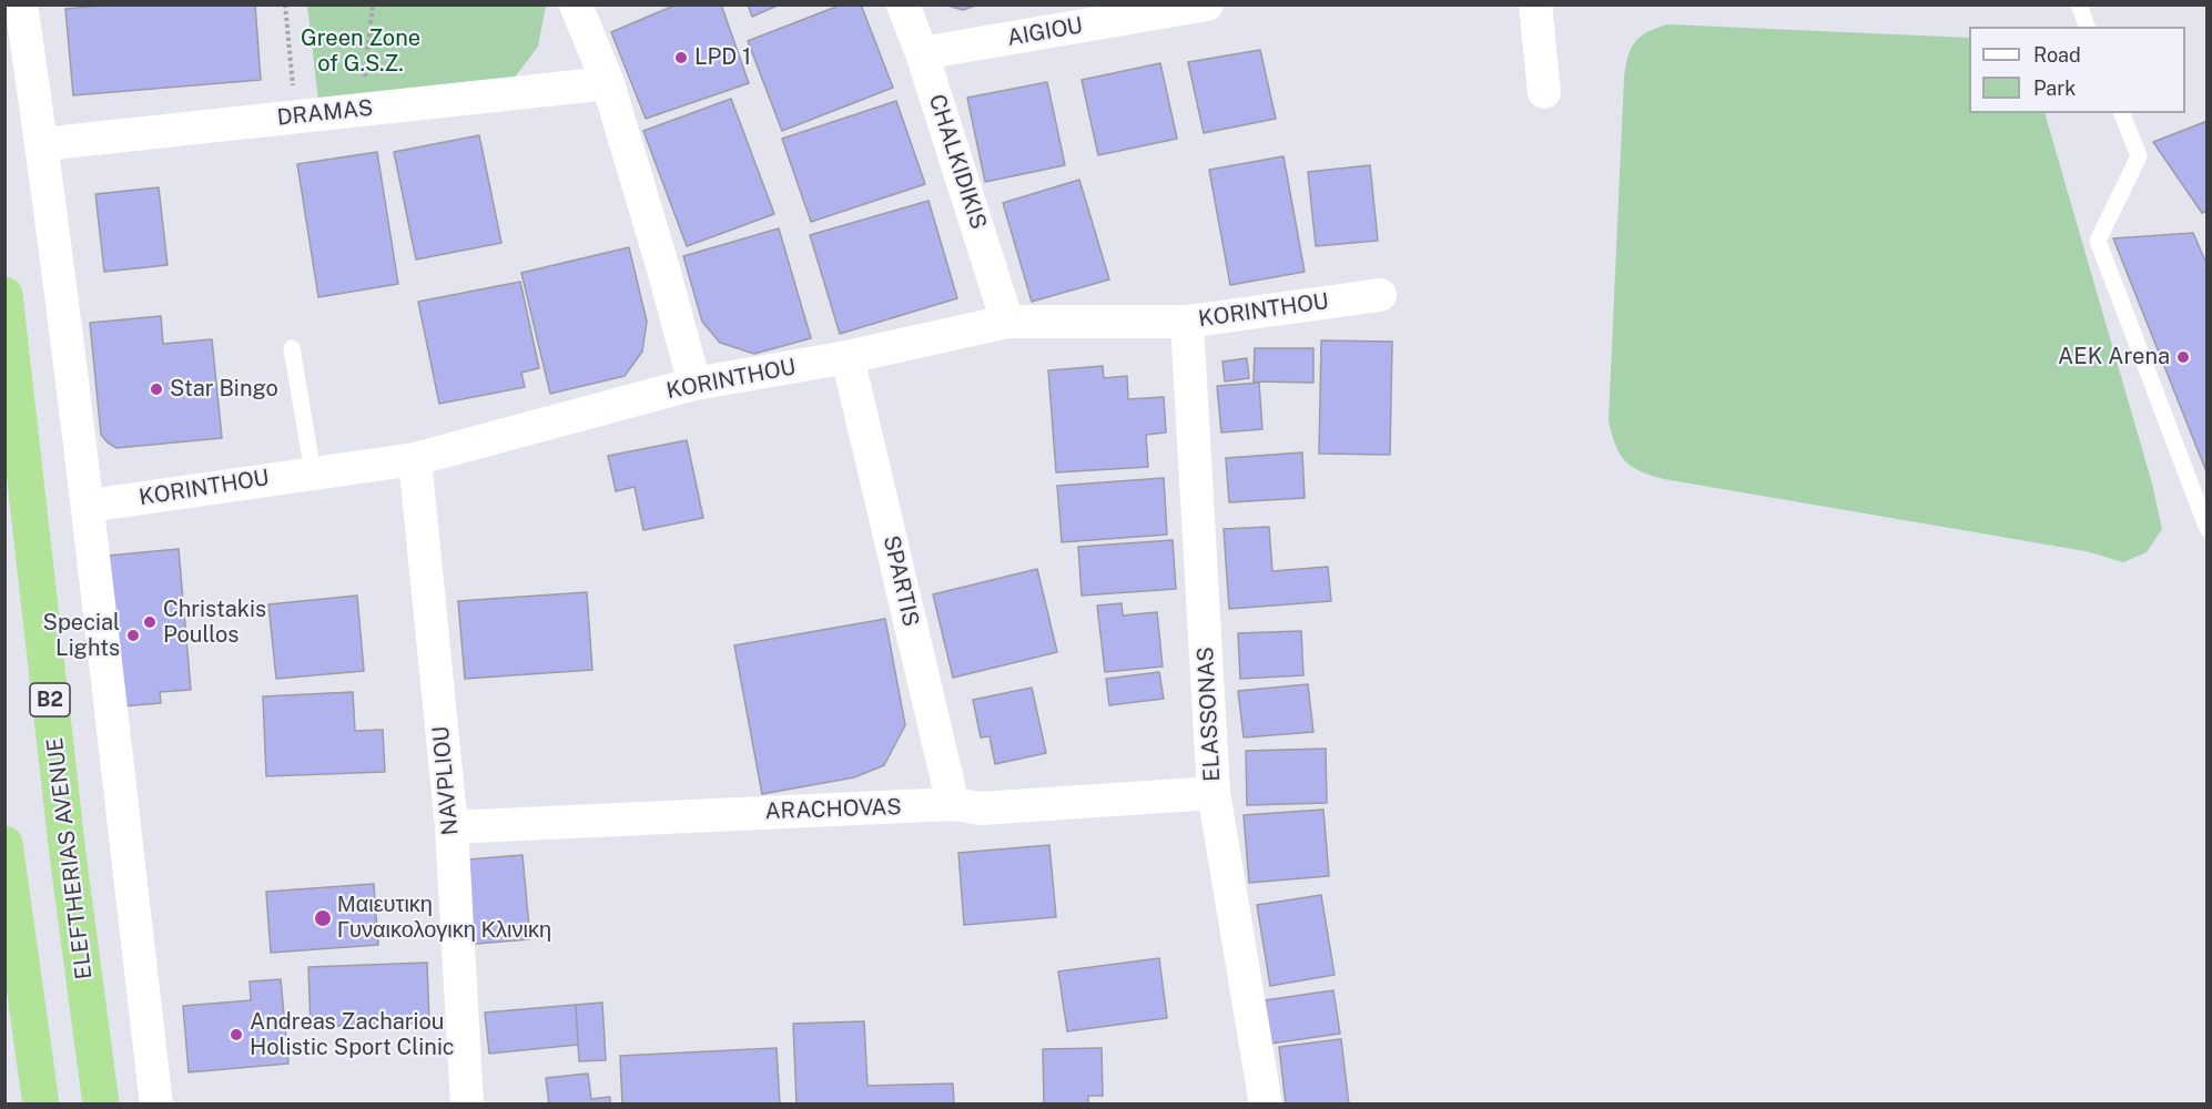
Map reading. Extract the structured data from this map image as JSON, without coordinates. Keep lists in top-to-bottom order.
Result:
{
  "streets": {
    "highway": ["B2", "ELEFTHERIAS AVENUE"],
    "street": [
      "AIGIOU",
      "DRAMAS",
      "CHALKIDIKIS",
      "KORINTHOU",
      "SPARTIS",
      "ELASSONAS",
      "NAVPLIOU",
      "ARACHOVAS"
    ]
  },
  "crossings": [
    ["AIGIOU", "CHALKIDIKIS"],
    ["CHALKIDIKIS", "KORINTHOU"],
    ["KORINTHOU", "SPARTIS"],
    ["KORINTHOU", "ELASSONAS"],
    ["KORINTHOU", "NAVPLIOU"],
    ["SPARTIS", "ARACHOVAS"],
    ["ELASSONAS", "ARACHOVAS"],
    ["NAVPLIOU", "ARACHOVAS"]
  ],
  "parks": ["Green Zone of G.S.Z."],
  "places": [
    "LPD 1",
    "AEK Arena",
    "Star Bingo",
    "Christakis Poullos",
    "Special Lights",
    "Μαιευτικη Γυναικολογικη Κλινικη",
    "Andreas Zachariou Holistic Sport Clinic"
  ],
  "legend": ["Road", "Park"]
}
